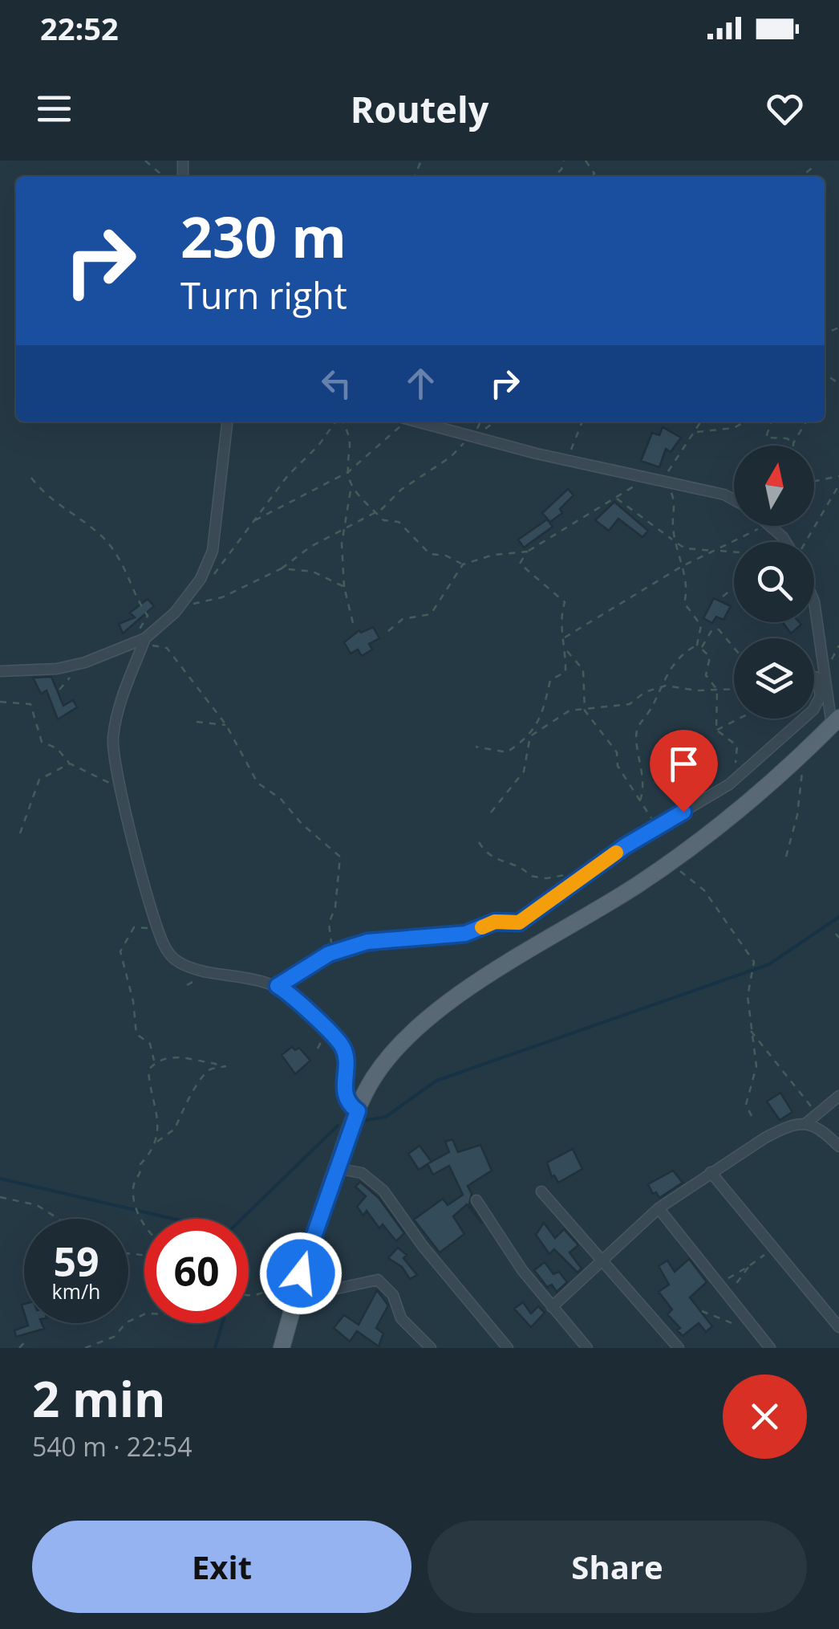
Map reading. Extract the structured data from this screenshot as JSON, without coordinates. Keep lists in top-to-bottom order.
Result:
{
  "north": "top",
  "page": {
    "status": "22:52",
    "header": "Routely",
    "turn": ["230 m", "Turn right"],
    "speed": "59 km/h",
    "limit": "60",
    "heading": ["2 min", "540 m · 22:54"],
    "buttons": ["Exit", "Share"]
  }
}
